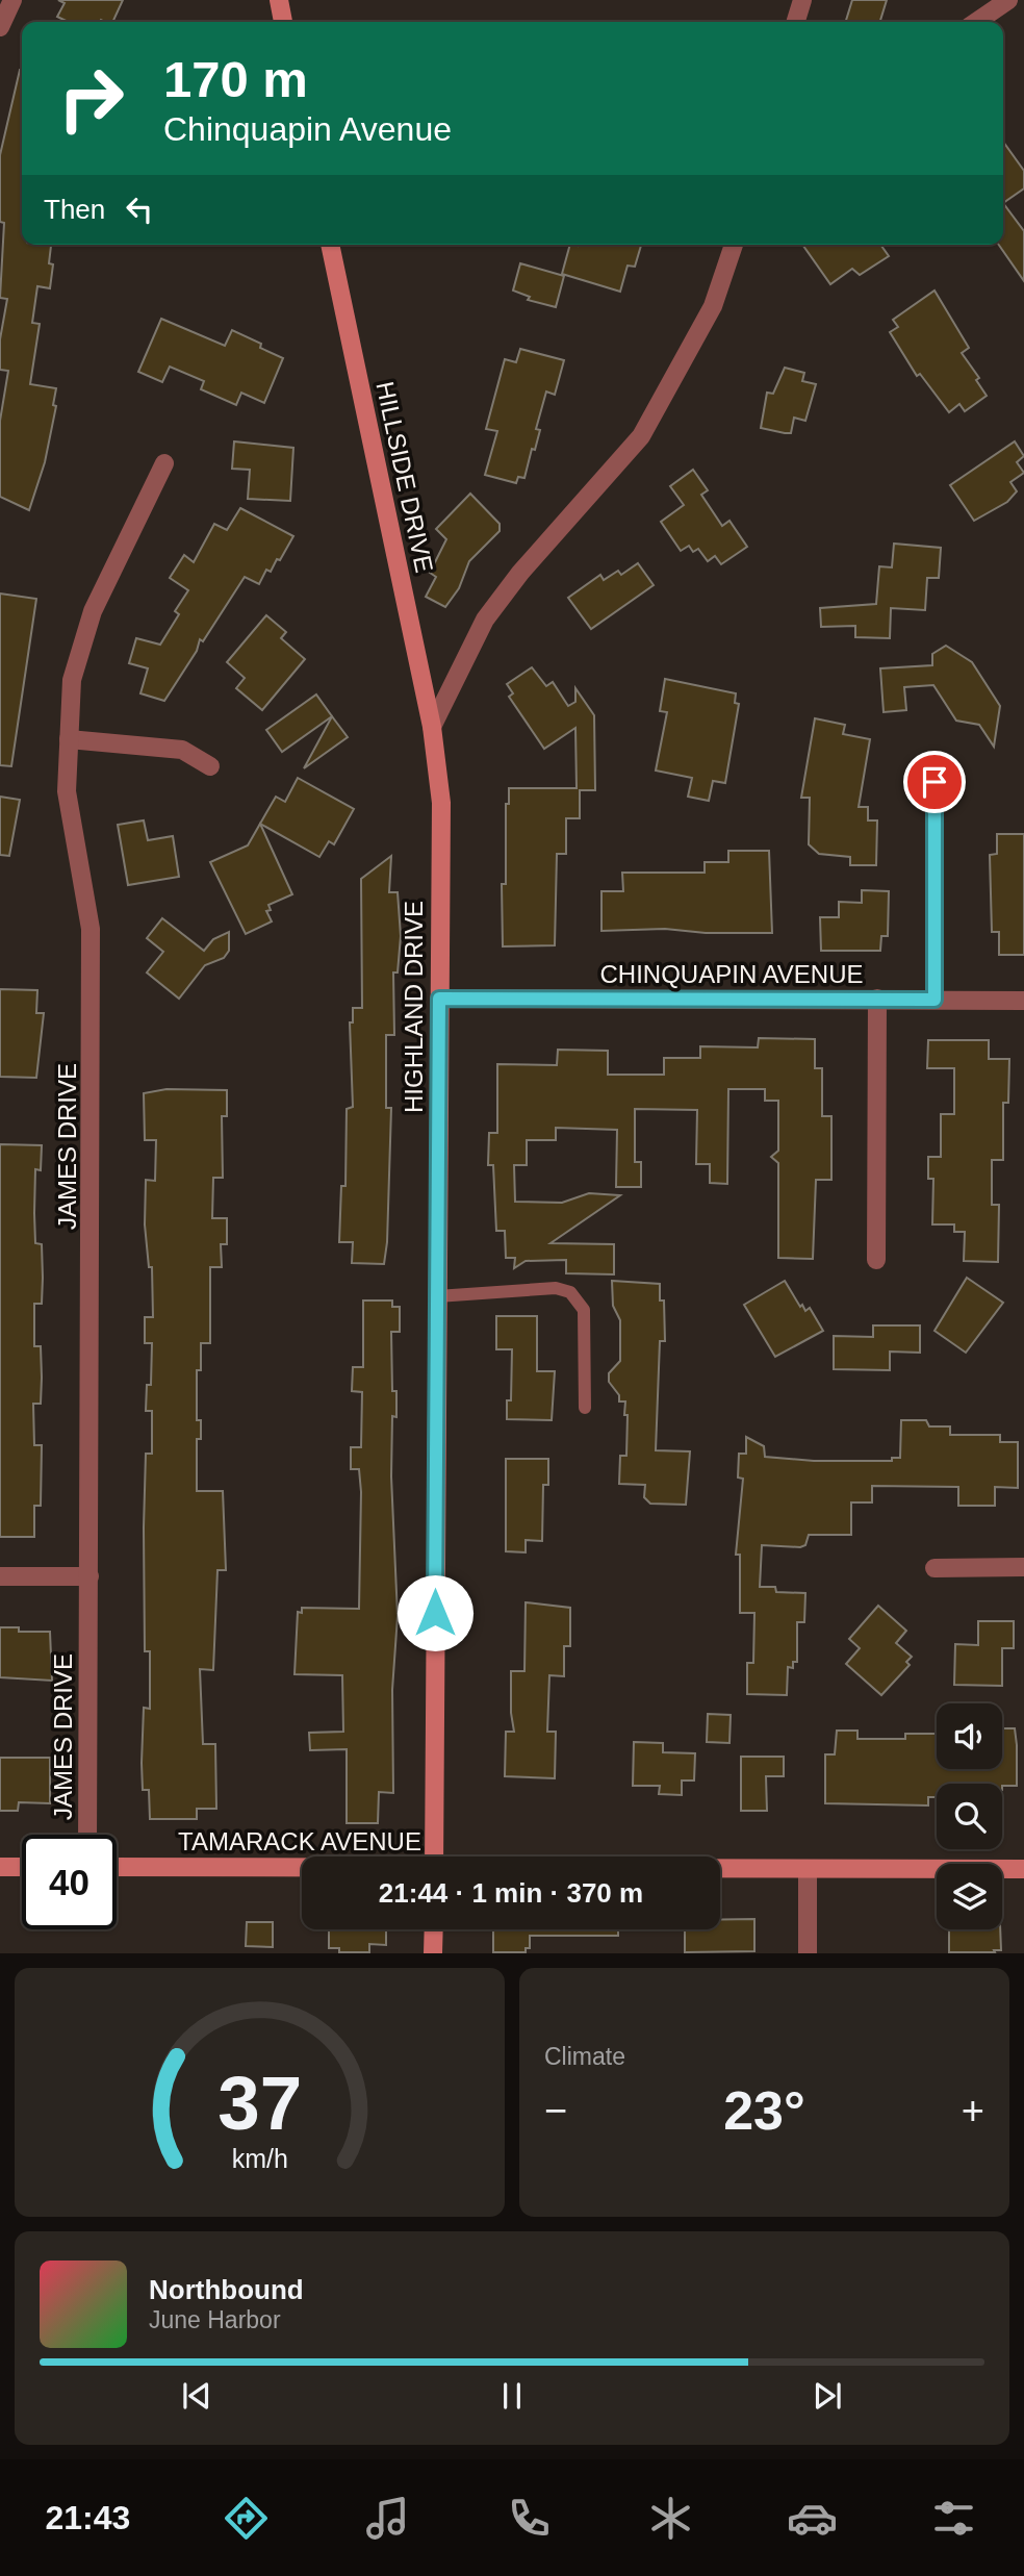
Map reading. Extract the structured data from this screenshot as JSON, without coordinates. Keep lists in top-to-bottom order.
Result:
{
  "streets": {
    "street": [
      "HILLSIDE DRIVE",
      "CHINQUAPIN AVENUE",
      "HIGHLAND DRIVE",
      "JAMES DRIVE",
      "TAMARACK AVENUE"
    ]
  },
  "crossings": [
    ["HILLSIDE DRIVE", "HIGHLAND DRIVE"],
    ["CHINQUAPIN AVENUE", "HIGHLAND DRIVE"]
  ],
  "page": {
    "turn": ["170 m", "Chinquapin Avenue"],
    "then": "Then",
    "limit": "40",
    "trip": "21:44 · 1 min · 370 m",
    "tile": "Climate",
    "heat": ["−", "23°", "+"],
    "song": ["Northbound", "June Harbor"],
    "tabs": "21:43",
    "gauge": ["37", "km/h"]
  }
}
